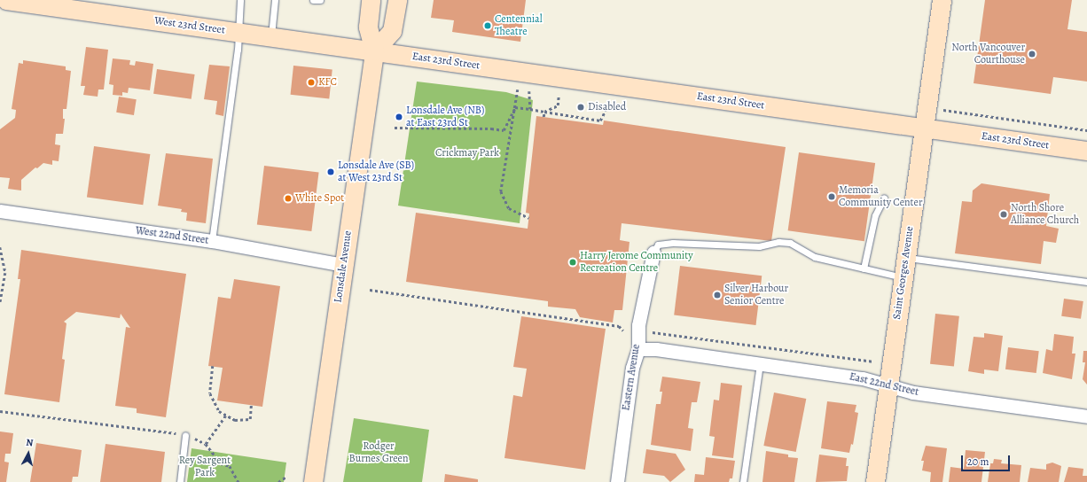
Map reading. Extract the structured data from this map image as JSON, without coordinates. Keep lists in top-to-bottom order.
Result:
{
  "streets": {
    "street": [
      "West 23rd Street",
      "East 23rd Street",
      "West 22nd Street",
      "Lonsdale Avenue",
      "Saint Georges Avenue",
      "Eastern Avenue",
      "East 22nd Street"
    ]
  },
  "crossings": [
    ["West 23rd Street", "East 23rd Street"],
    ["West 23rd Street", "Lonsdale Avenue"],
    ["East 23rd Street", "Lonsdale Avenue"],
    ["East 23rd Street", "Saint Georges Avenue"],
    ["West 22nd Street", "Lonsdale Avenue"],
    ["Saint Georges Avenue", "East 22nd Street"],
    ["Eastern Avenue", "East 22nd Street"]
  ],
  "parks": ["Crickmay Park", "Rodger Burnes Green", "Rey Sargent Park"],
  "places": [
    "Centennial Theatre",
    "North Vancouver Courthouse",
    "KFC",
    "Disabled",
    "Lonsdale Ave (NB) at East 23rd St",
    "Lonsdale Ave (SB) at West 23rd St",
    "Memoria Community Center",
    "White Spot",
    "North Shore Alliance Church",
    "Harry Jerome Community Recreation Centre",
    "Silver Harbour Senior Centre"
  ],
  "scale_bar": "20 m",
  "north": "top"
}
